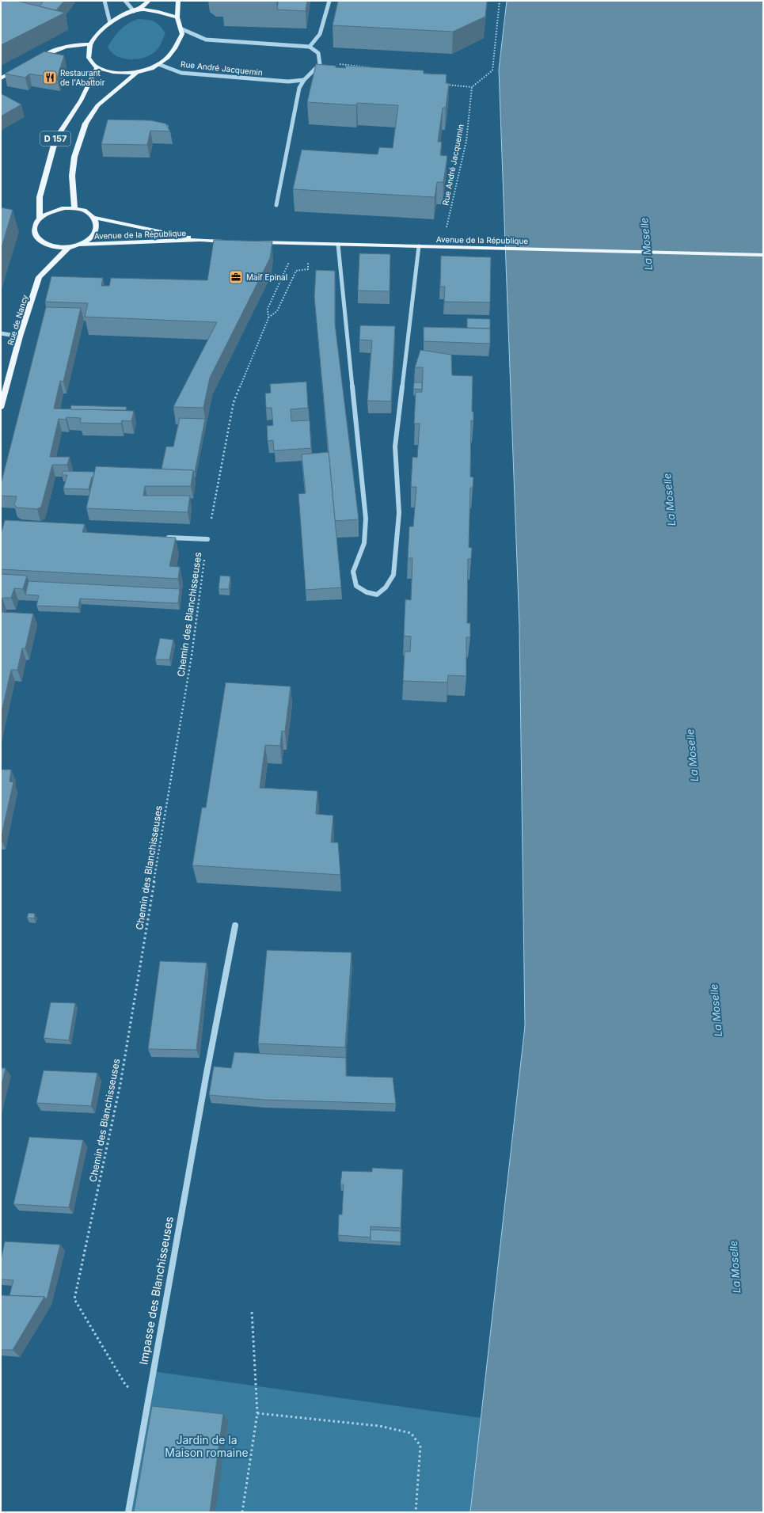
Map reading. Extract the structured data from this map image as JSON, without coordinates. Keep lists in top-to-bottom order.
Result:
{
  "streets": {
    "main road": ["D 157", "Avenue de la République", "Rue de Nancy"],
    "street": ["Rue André Jacquemin", "Impasse des Blanchisseuses"],
    "path": ["Chemin des Blanchisseuses"]
  },
  "crossings": [
    ["Rue André Jacquemin", "D 157"],
    ["D 157", "Avenue de la République"],
    ["D 157", "Rue de Nancy"],
    ["Avenue de la République", "Rue de Nancy"],
    ["Avenue de la République", "Chemin des Blanchisseuses"],
    ["Chemin des Blanchisseuses", "Impasse des Blanchisseuses"]
  ],
  "water": ["La Moselle"],
  "parks": ["Jardin de la Maison romaine"],
  "places": {
    "restaurant": ["Restaurant de l'Abattoir"],
    "office": ["Maif Epinal"]
  }
}
